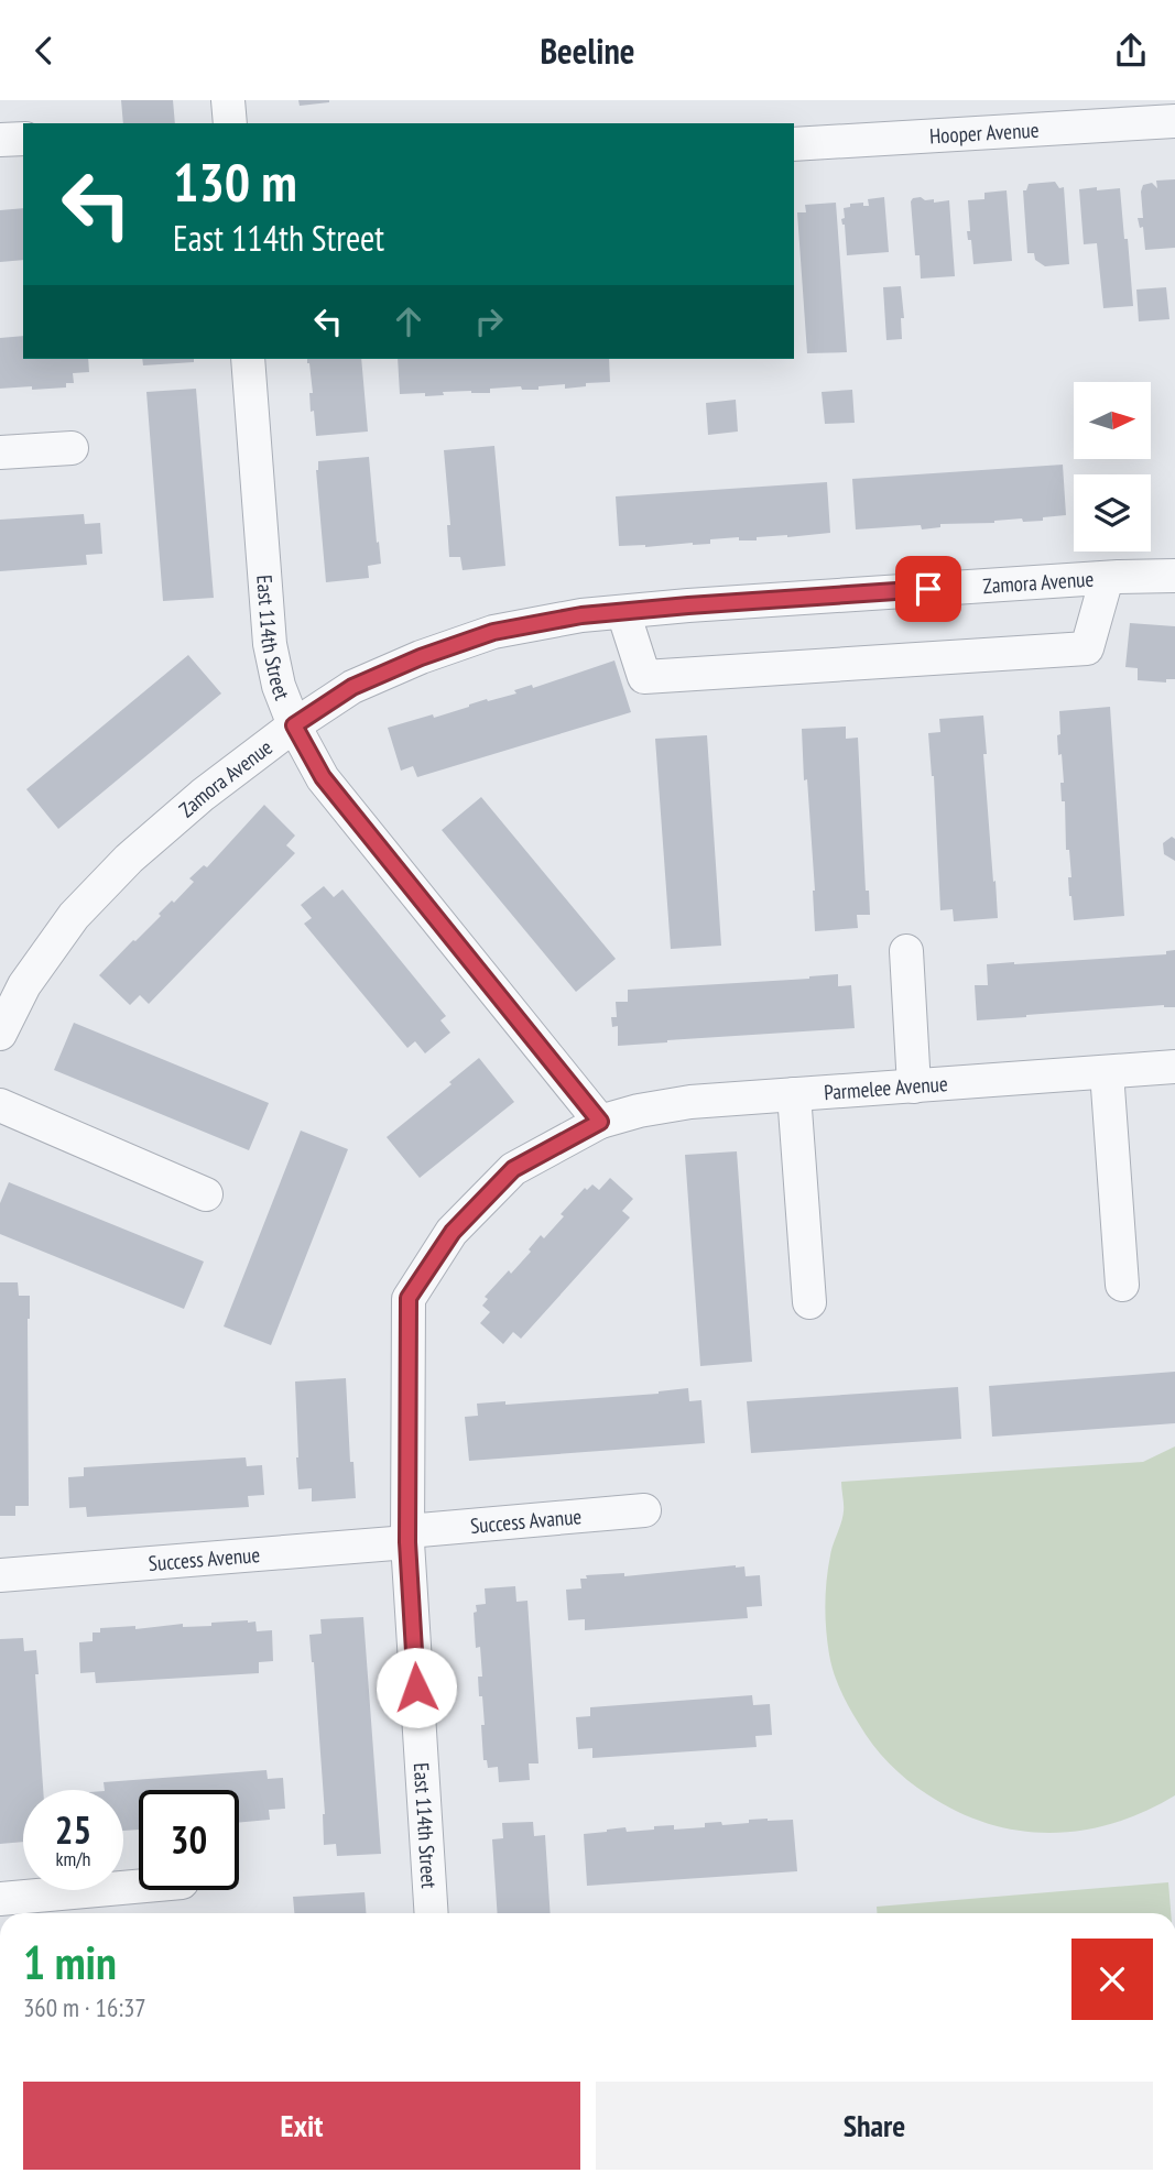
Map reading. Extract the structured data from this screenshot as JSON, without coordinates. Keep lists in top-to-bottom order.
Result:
{
  "streets": {
    "street": [
      "Hooper Avenue",
      "Zamora Avenue",
      "East 114th Street",
      "Parmelee Avenue",
      "Success Avanue",
      "Success Avenue"
    ]
  },
  "crossings": [
    ["Zamora Avenue", "East 114th Street"],
    ["East 114th Street", "Parmelee Avenue"],
    ["East 114th Street", "Success Avanue"],
    ["East 114th Street", "Success Avenue"],
    ["Success Avanue", "Success Avenue"]
  ],
  "north": "right",
  "page": {
    "header": "Beeline",
    "turn": ["130 m", "East 114th Street"],
    "speed": "25 km/h",
    "limit": "30",
    "heading": ["1 min", "360 m · 16:37"],
    "buttons": ["Exit", "Share"]
  }
}
